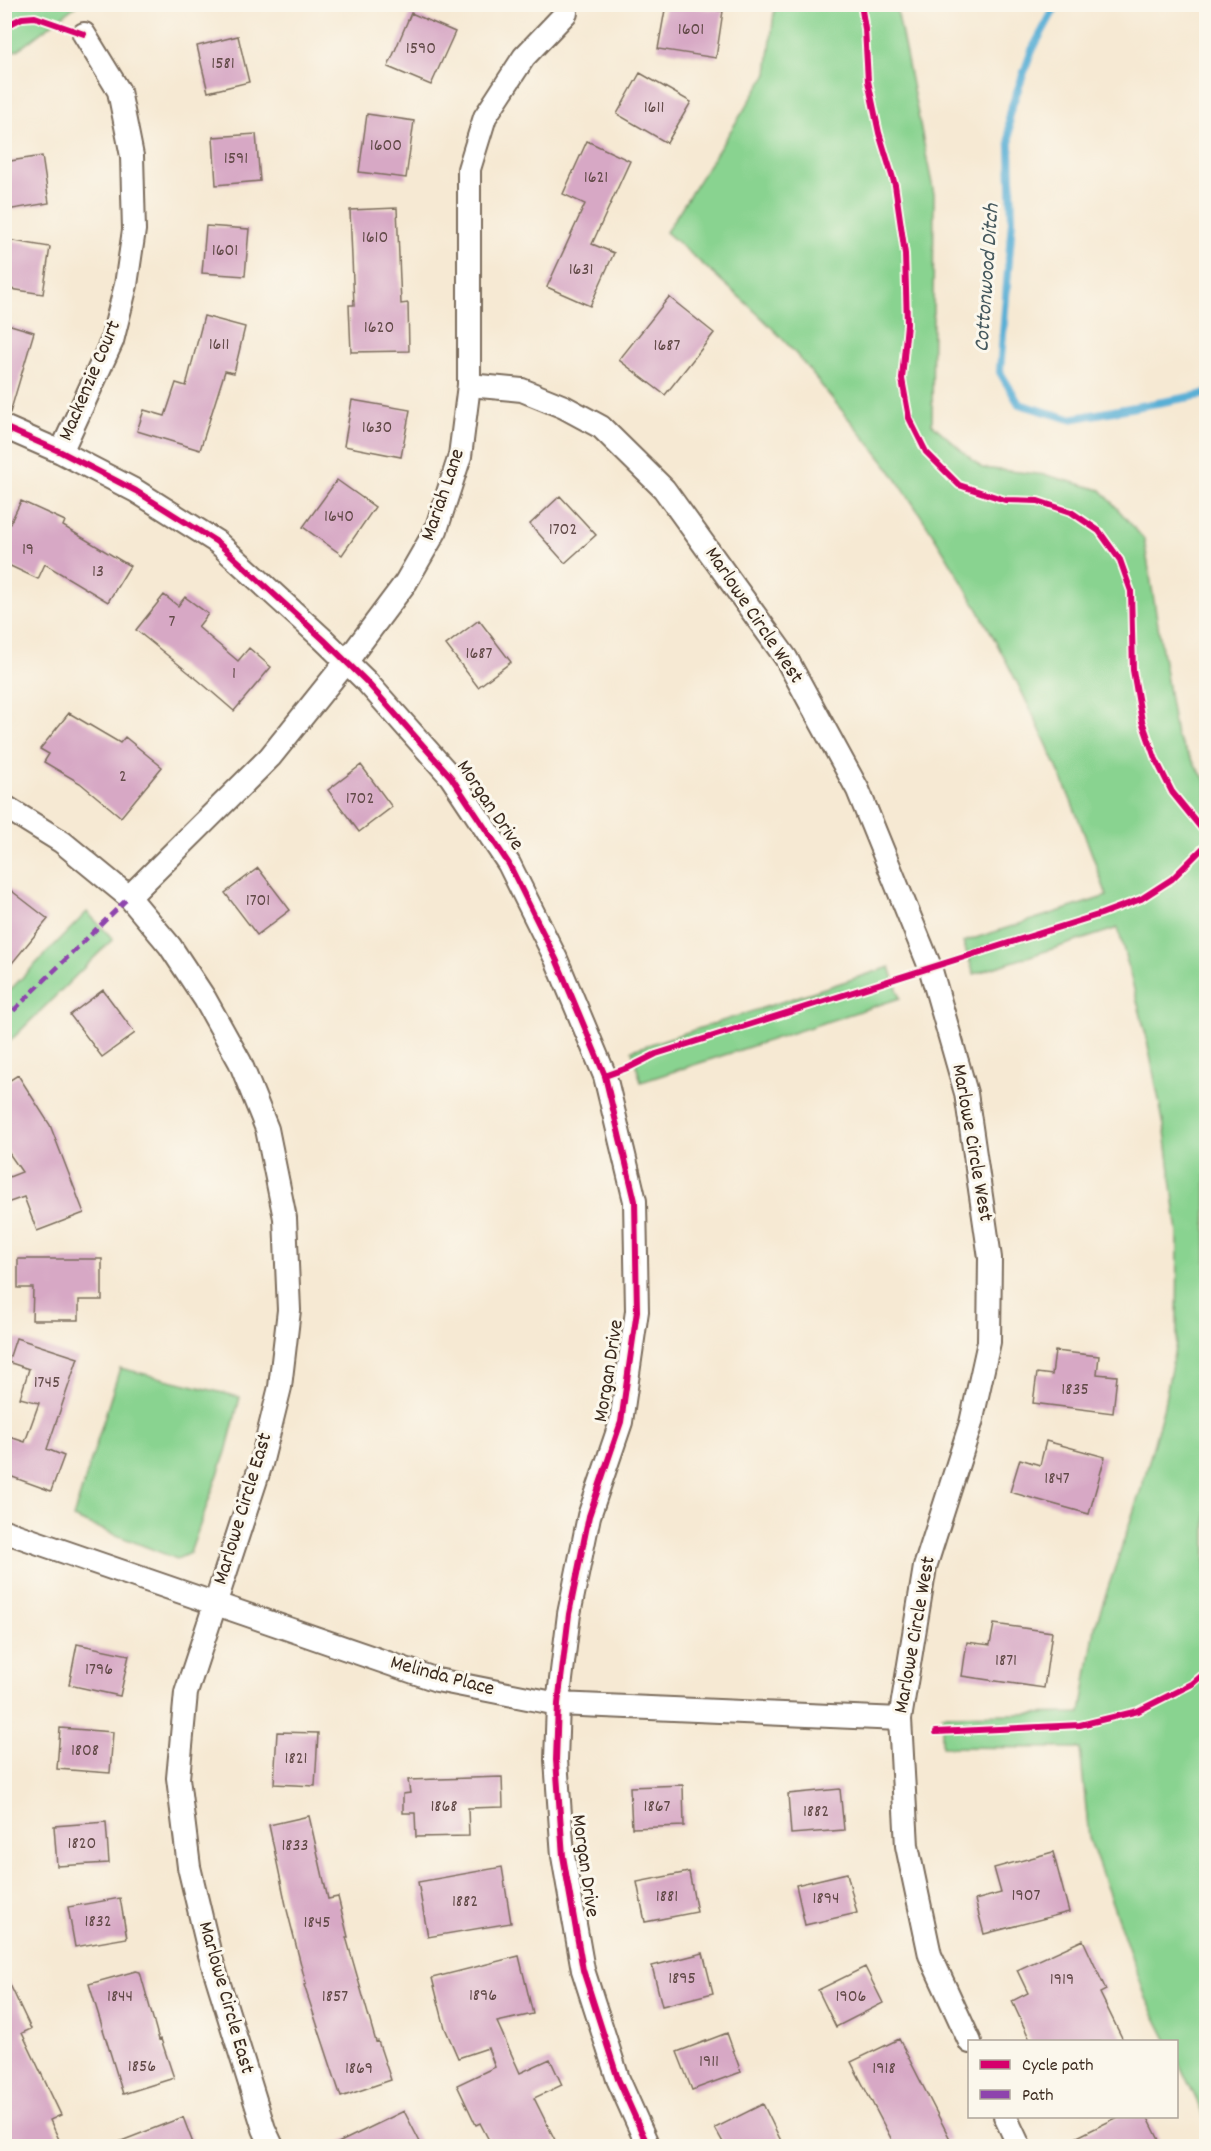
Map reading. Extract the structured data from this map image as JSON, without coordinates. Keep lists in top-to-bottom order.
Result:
{
  "streets": {
    "street": [
      "Mackenzie Court",
      "Mariah Lane",
      "Marlowe Circle West",
      "Morgan Drive",
      "Marlowe Circle East",
      "Melinda Place"
    ]
  },
  "crossings": [
    ["Mackenzie Court", "Morgan Drive"],
    ["Mariah Lane", "Marlowe Circle West"],
    ["Mariah Lane", "Morgan Drive"],
    ["Mariah Lane", "Marlowe Circle East"],
    ["Marlowe Circle West", "Melinda Place"],
    ["Morgan Drive", "Melinda Place"],
    ["Marlowe Circle East", "Melinda Place"]
  ],
  "water": ["Cottonwood Ditch"],
  "house_numbers": [
    "1601",
    "1590",
    "1581",
    "1611",
    "1600",
    "1591",
    "1621",
    "1610",
    "1601",
    "1631",
    "1620",
    "1611",
    "1687",
    "1630",
    "1640",
    "1702",
    "19",
    "13",
    "7",
    "1687",
    "1",
    "2",
    "1702",
    "1701",
    "1745",
    "1835",
    "1847",
    "1871",
    "1796",
    "1808",
    "1821",
    "1868",
    "1867",
    "1882",
    "1820",
    "1833",
    "1907",
    "1881",
    "1894",
    "1882",
    "1832",
    "1845",
    "1895",
    "1919",
    "1896",
    "1844",
    "1857",
    "1906",
    "1911",
    "1856",
    "1869",
    "1918"
  ],
  "legend": ["Cycle path", "Path"]
}
